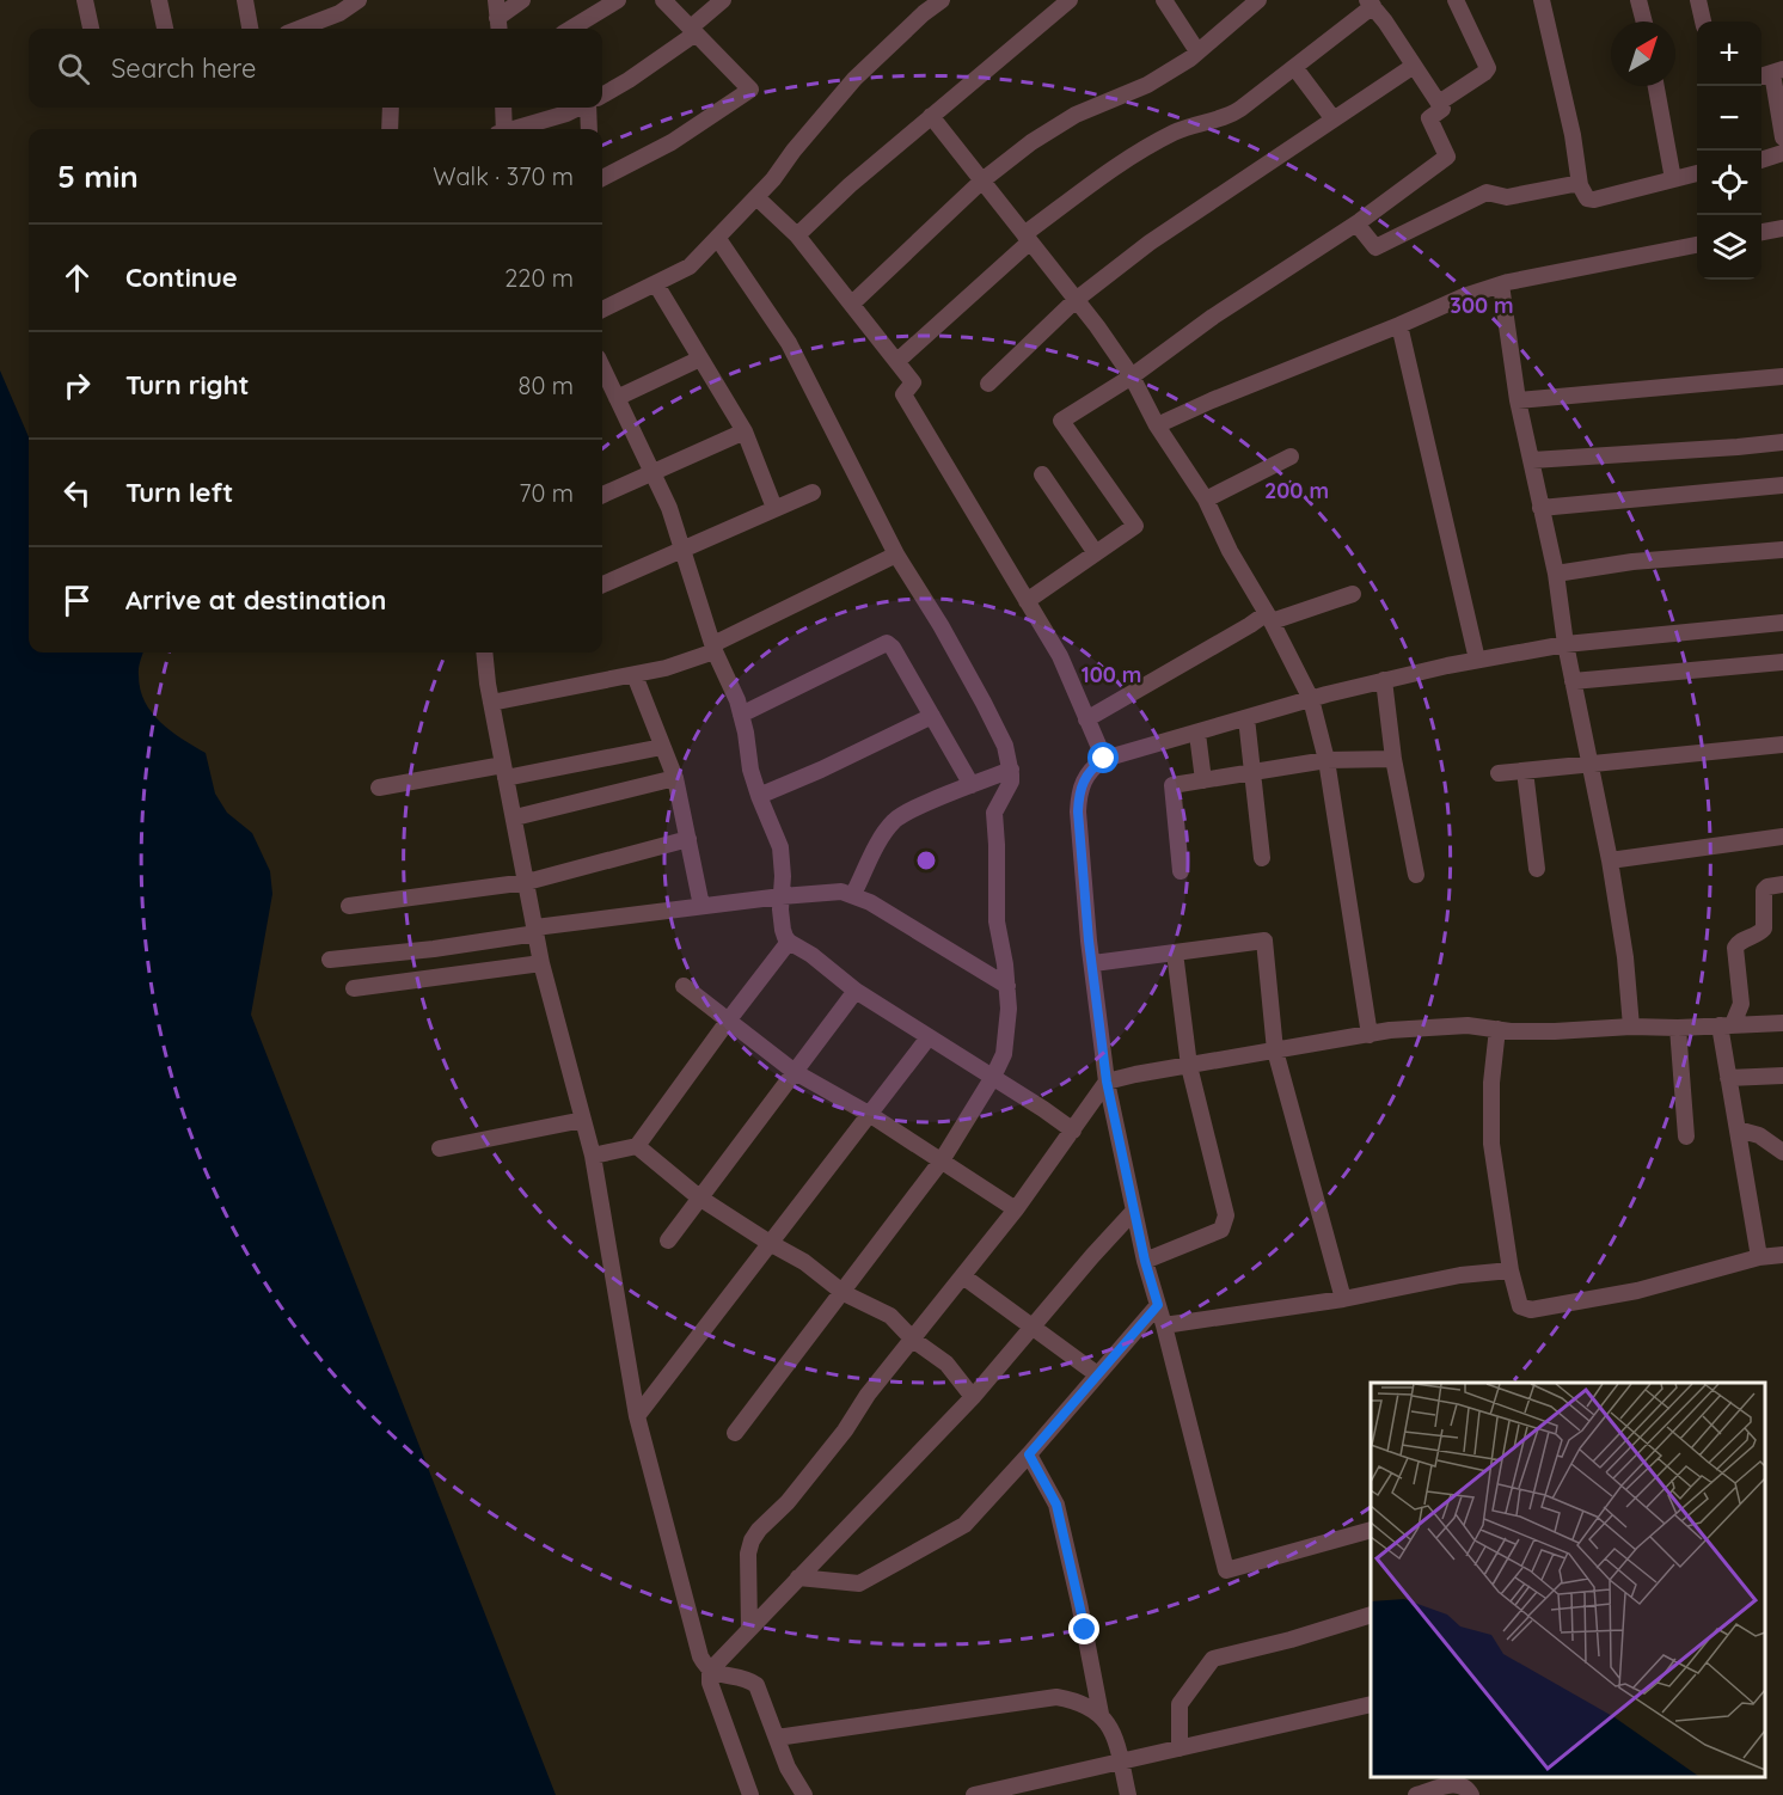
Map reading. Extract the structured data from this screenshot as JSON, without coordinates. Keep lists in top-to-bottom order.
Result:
{
  "north": "top right",
  "page": {
    "map_buttons": ["+", "−"],
    "search": "Search here",
    "heading": ["5 min", "Walk · 370 m"],
    "list": [
      ["Continue", "220 m"],
      ["Turn right", "80 m"],
      ["Turn left", "70 m"],
      "Arrive at destination"
    ]
  },
  "rings": ["300 m", "200 m", "100 m"]
}
